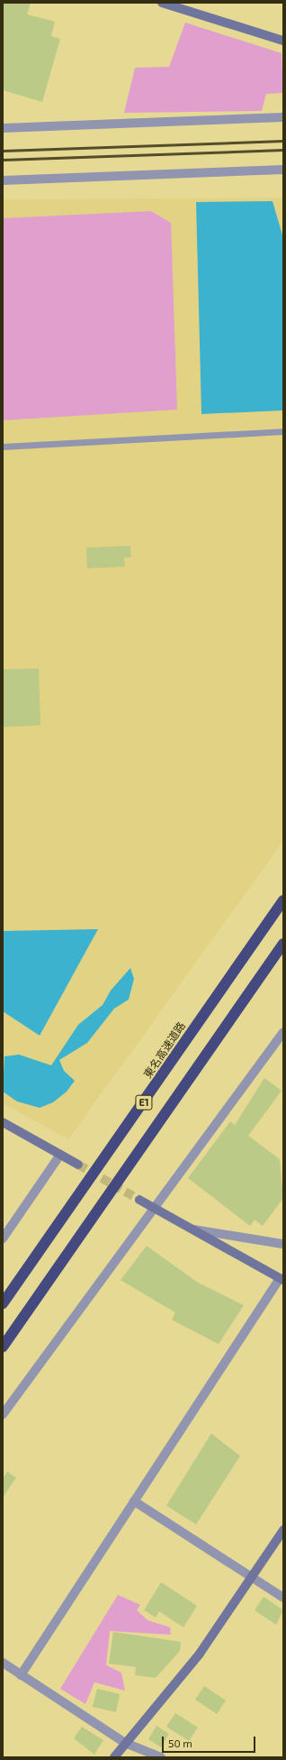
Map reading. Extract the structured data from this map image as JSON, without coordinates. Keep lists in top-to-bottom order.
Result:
{
  "streets": {
    "highway": ["東名高速道路", "E1"]
  },
  "scale_bar": "50 m"
}
